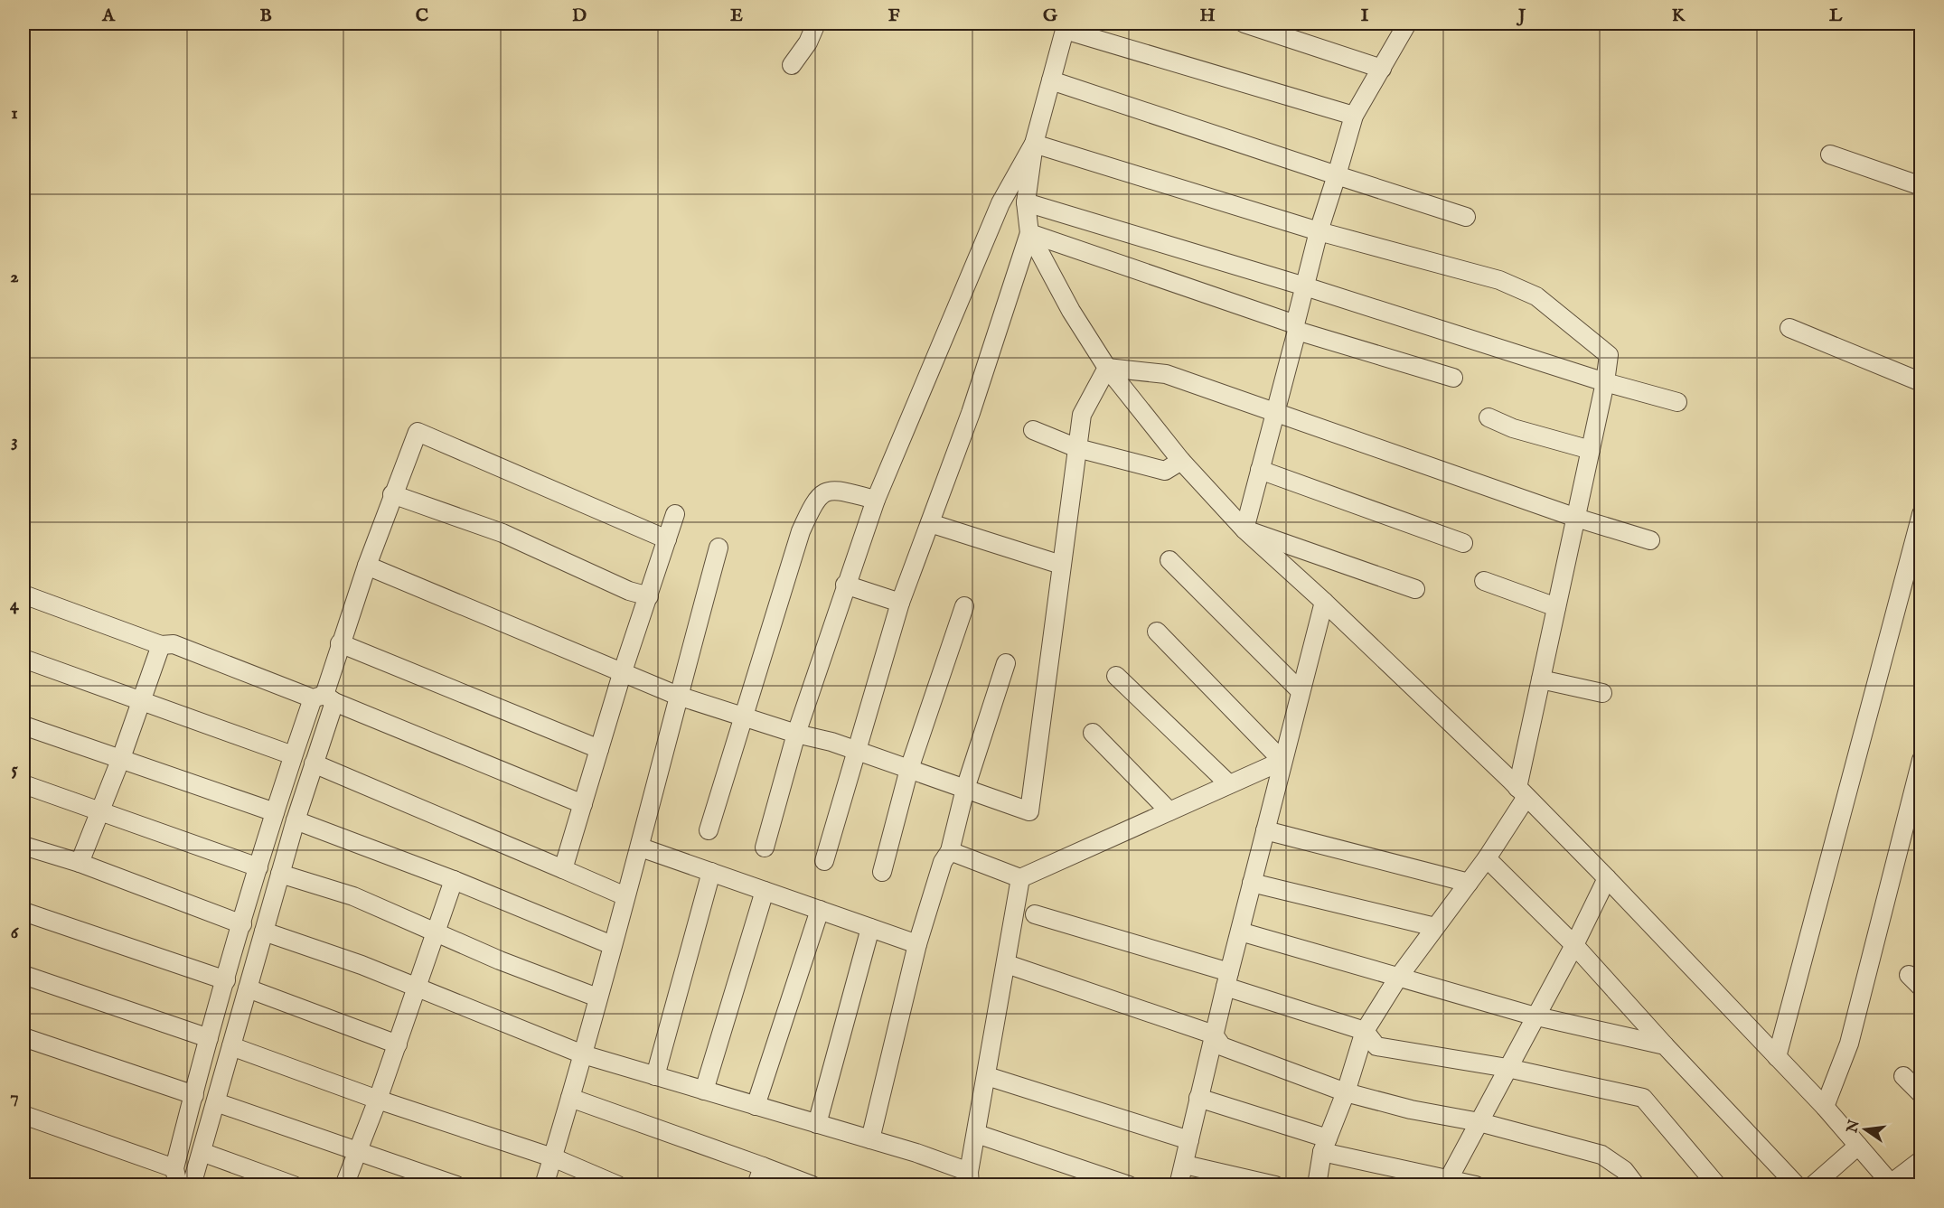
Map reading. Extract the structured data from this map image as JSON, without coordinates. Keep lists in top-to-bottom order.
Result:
{
  "north": "left",
  "grid": {
    "columns": [
      "A",
      "B",
      "C",
      "D",
      "E",
      "F",
      "G",
      "H",
      "I",
      "J",
      "K",
      "L"
    ],
    "rows": [
      "1",
      "2",
      "3",
      "4",
      "5",
      "6",
      "7"
    ]
  }
}
